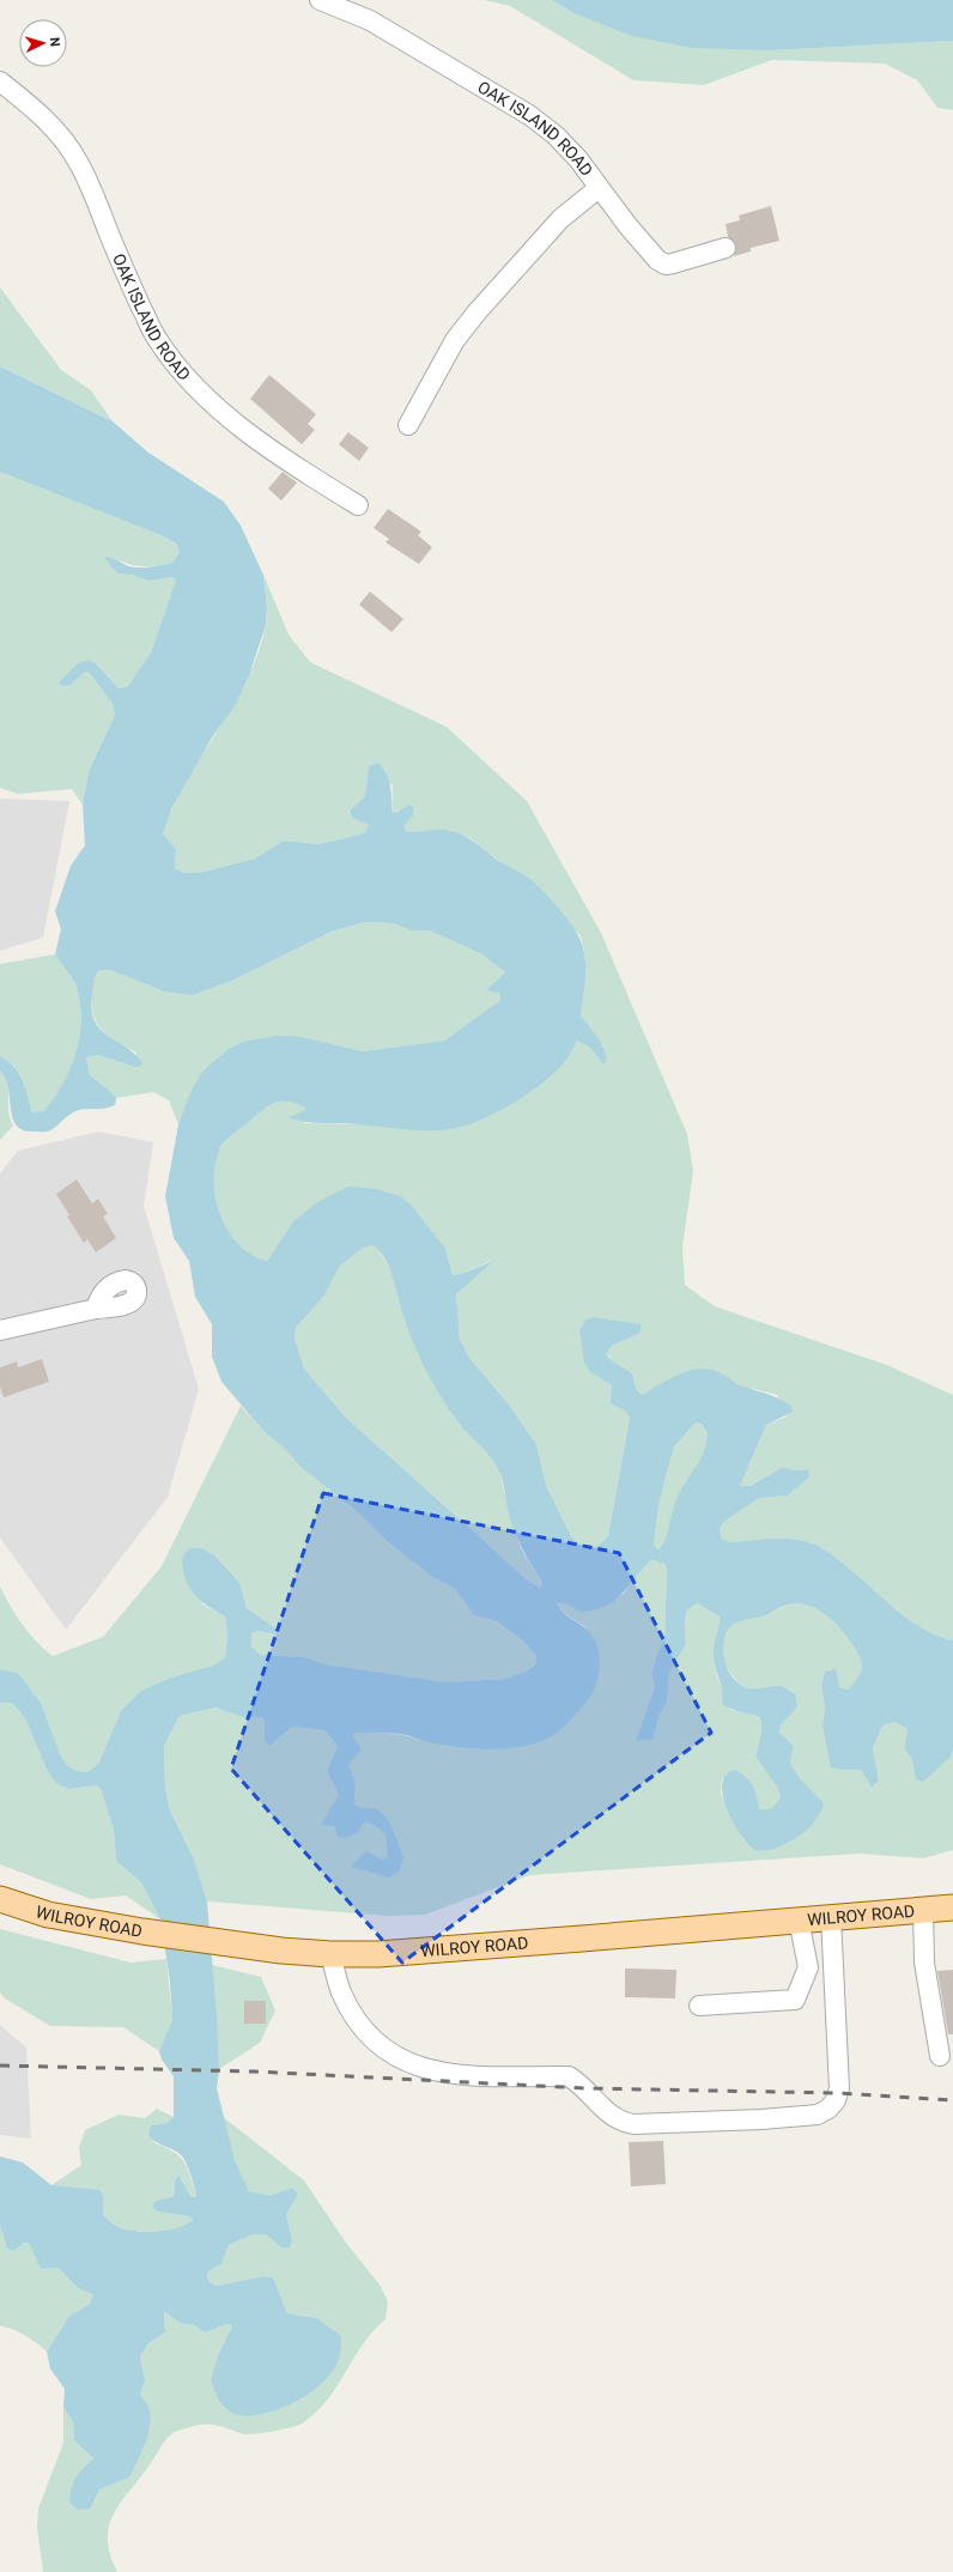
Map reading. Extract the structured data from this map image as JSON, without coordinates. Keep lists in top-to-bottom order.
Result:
{
  "streets": {
    "main road": ["WILROY ROAD"],
    "street": ["OAK ISLAND ROAD"]
  },
  "north": "right"
}
